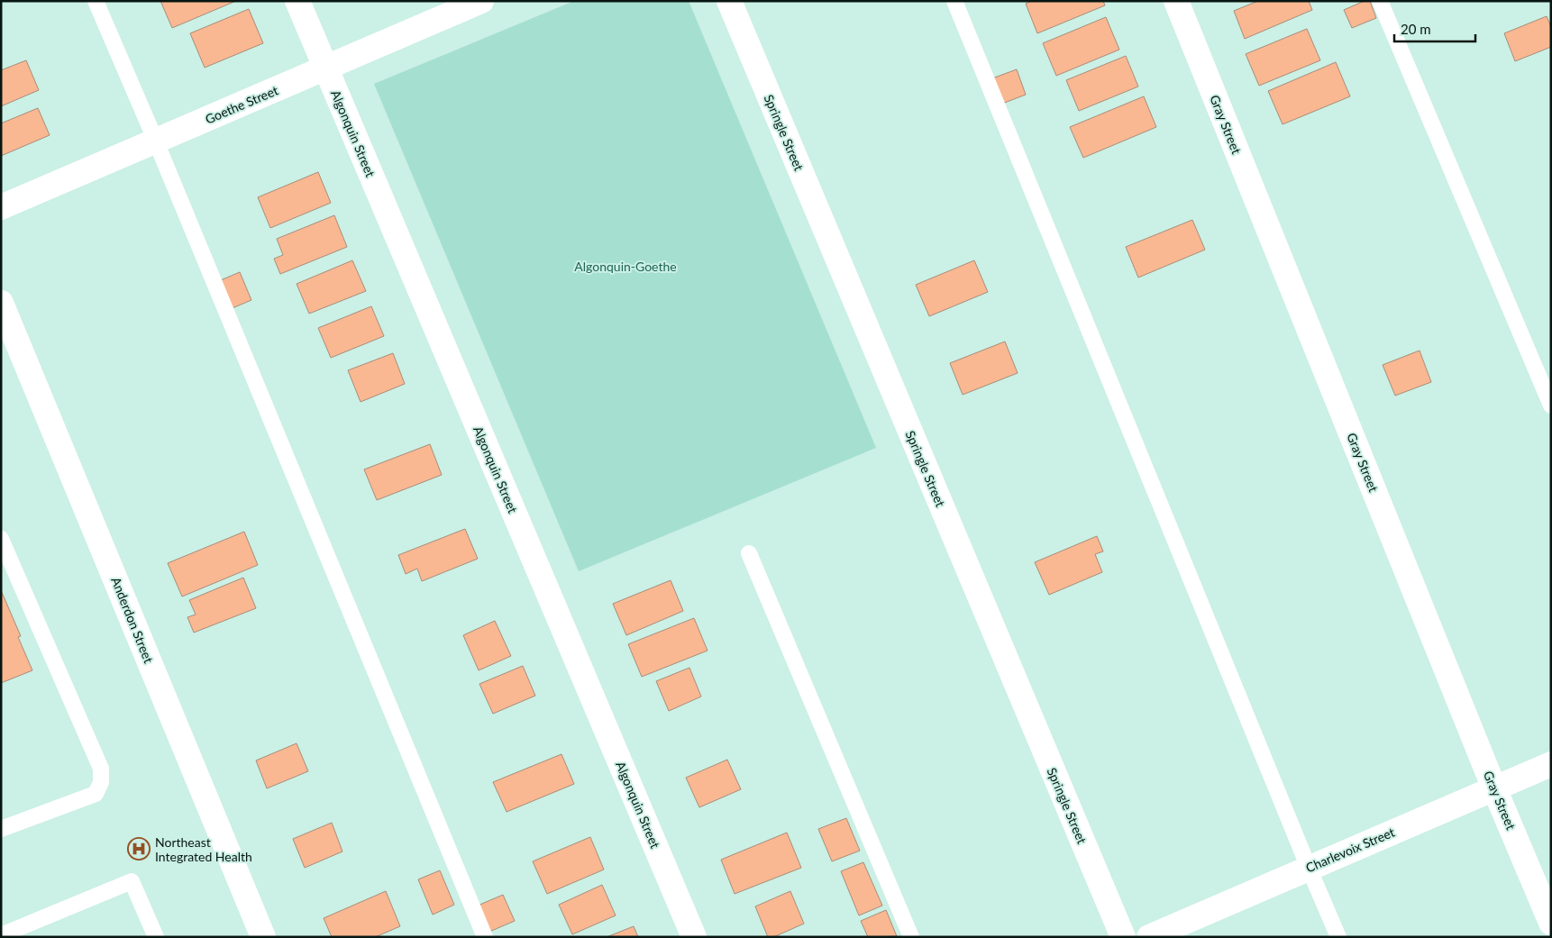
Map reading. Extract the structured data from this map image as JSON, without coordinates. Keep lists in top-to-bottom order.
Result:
{
  "streets": {
    "street": [
      "Goethe Street",
      "Gray Street",
      "Springle Street",
      "Algonquin Street",
      "Anderdon Street",
      "Charlevoix Street"
    ]
  },
  "crossings": [
    ["Goethe Street", "Algonquin Street"],
    ["Gray Street", "Charlevoix Street"]
  ],
  "parks": ["Algonquin-Goethe"],
  "places": {
    "hospital": ["Northeast Integrated Health"]
  },
  "scale_bar": "20 m"
}
